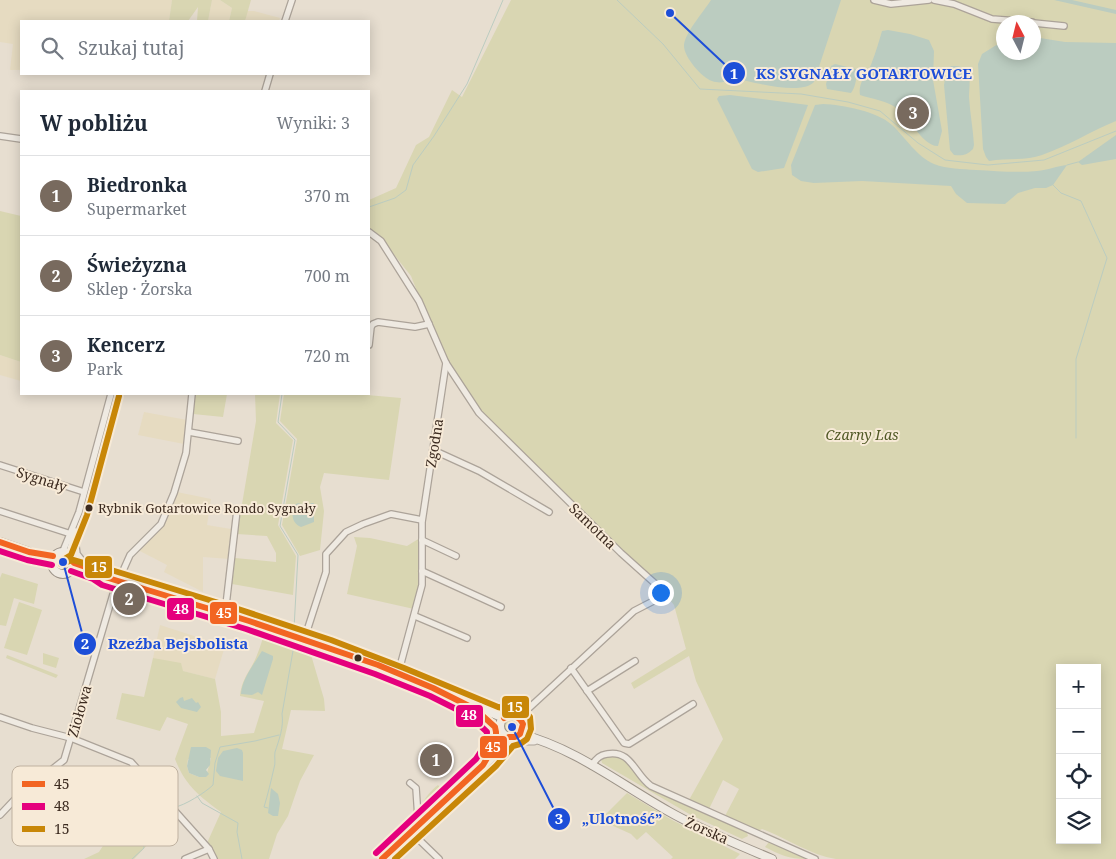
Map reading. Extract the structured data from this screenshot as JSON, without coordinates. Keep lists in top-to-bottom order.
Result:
{
  "streets": {
    "main road": ["Żorska"],
    "street": [
      "Zgodna",
      "Sygnały",
      "Samotna",
      "Ziołowa"
    ]
  },
  "crossings": [
    ["Zgodna", "Samotna"],
    ["Samotna", "Żorska"]
  ],
  "parks": ["Czarny Las"],
  "places": [
    "KS SYGNAŁY GOTARTOWICE",
    "Rybnik Gotartowice Rondo Sygnały",
    "Rzeźba Bejsbolista",
    "„Ulotność”"
  ],
  "lines": ["transit line 15", "transit line 45", "transit line 48"],
  "legend": ["45", "48", "15"],
  "north": "top",
  "page": {
    "search": "Szukaj tutaj",
    "heading": ["W pobliżu", "Wyniki: 3"],
    "pins": ["3", "2", "1"],
    "list": [
      {
        "mark": "1",
        "name": "Biedronka",
        "note": "Supermarket",
        "value": "370 m"
      },
      {
        "mark": "2",
        "name": "Świeżyzna",
        "note": "Sklep · Żorska",
        "value": "700 m"
      },
      {
        "mark": "3",
        "name": "Kencerz",
        "note": "Park",
        "value": "720 m"
      }
    ],
    "map_buttons": ["+", "−"]
  }
}
